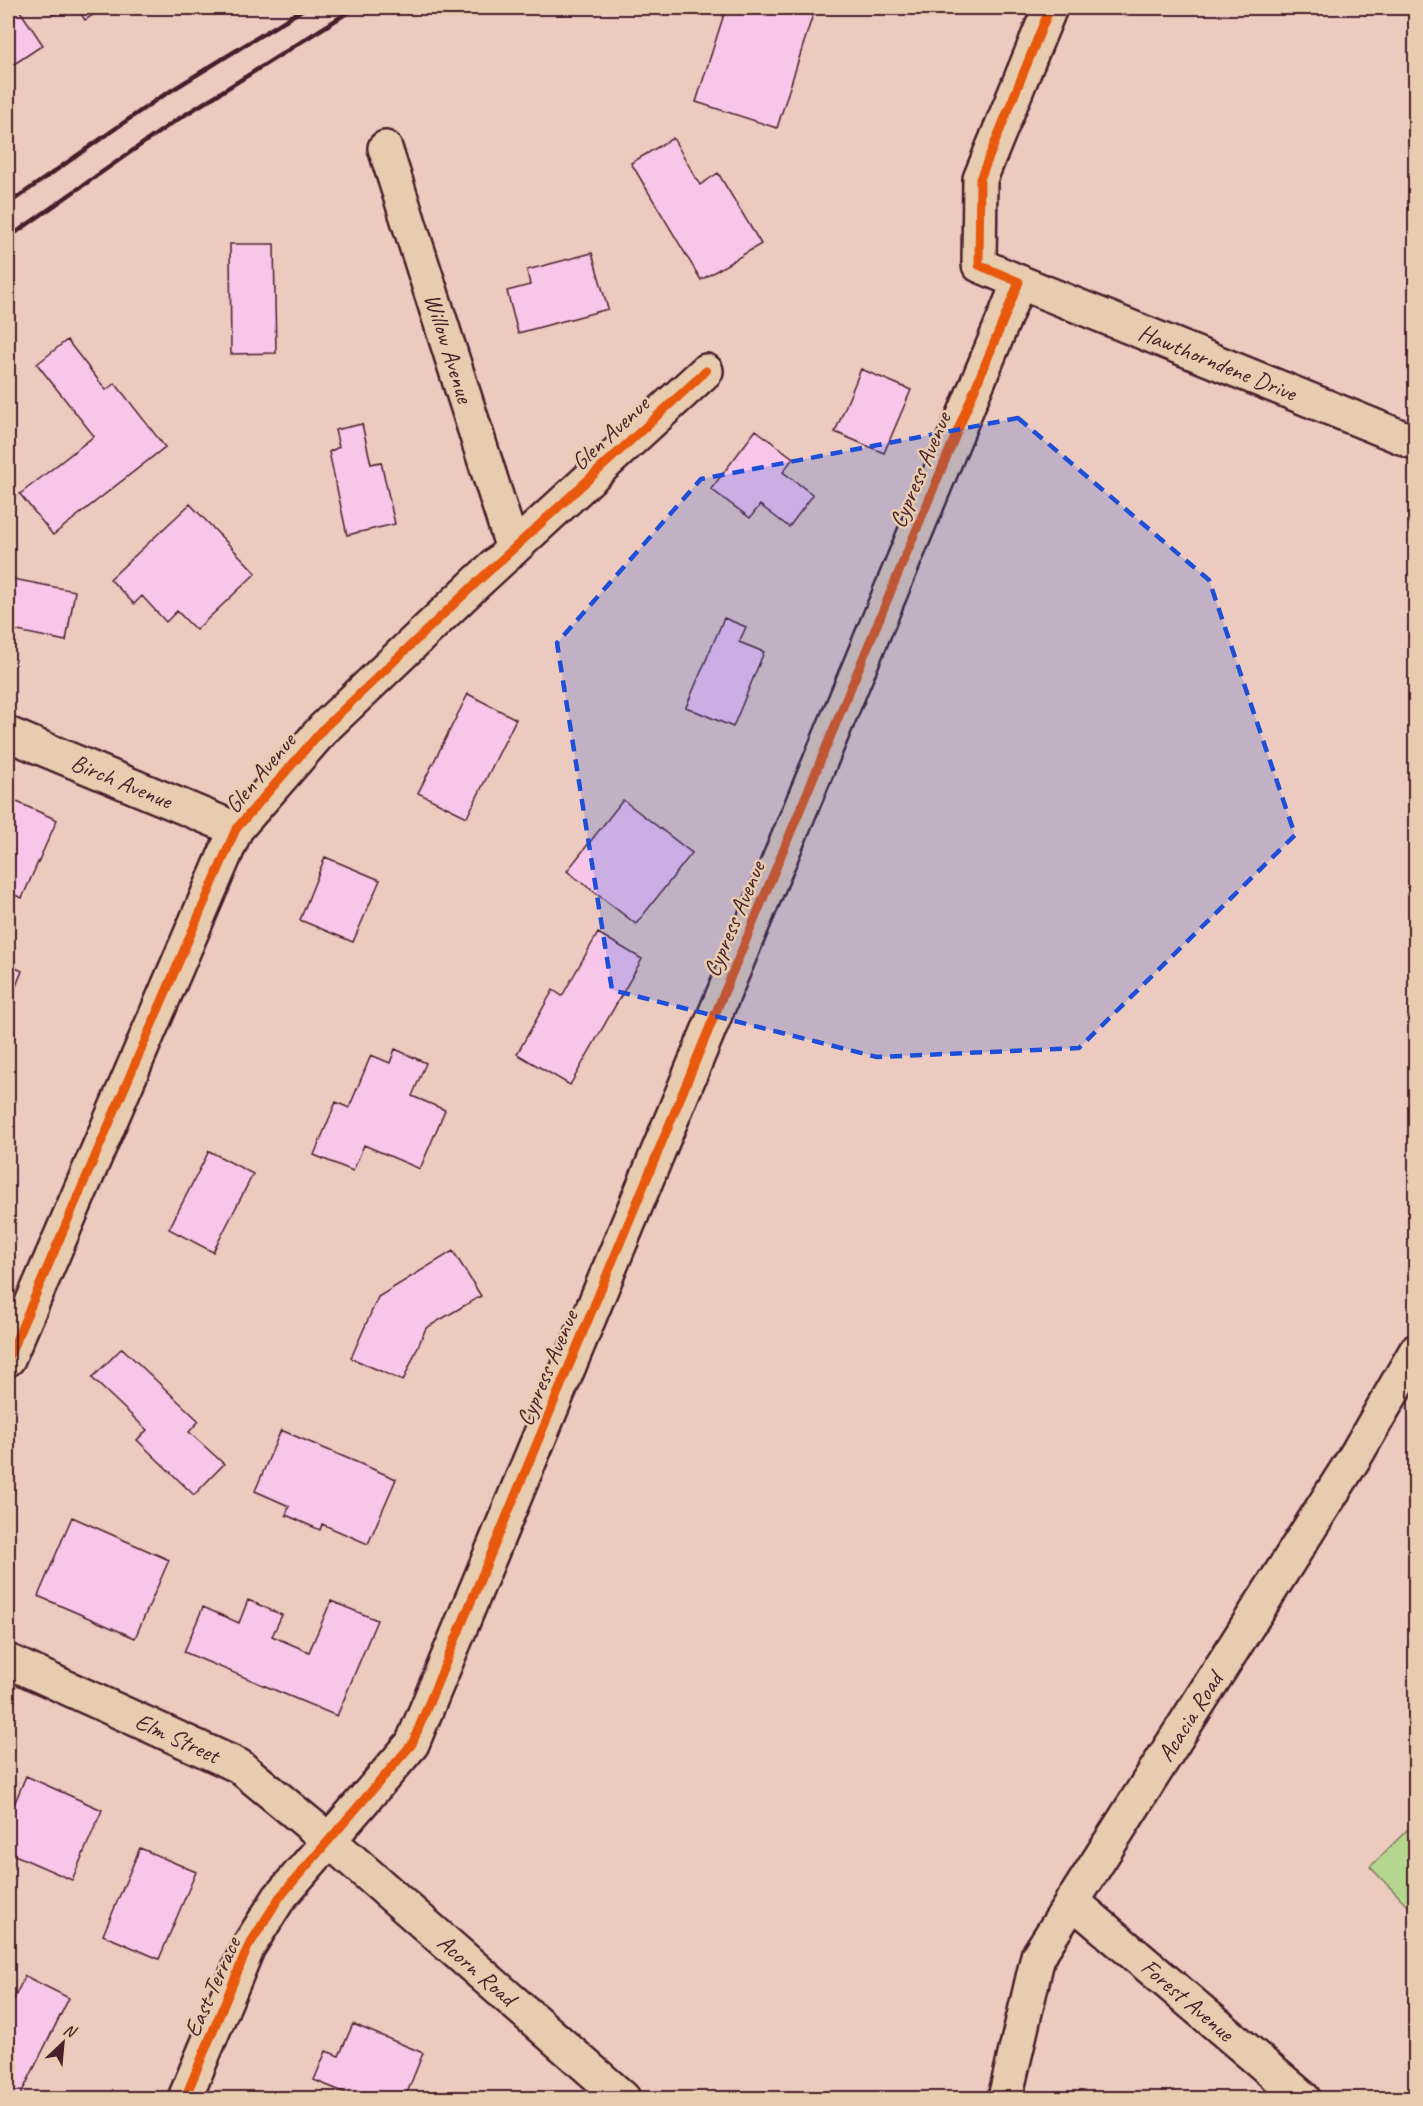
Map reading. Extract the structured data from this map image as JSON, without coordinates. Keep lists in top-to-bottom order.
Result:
{
  "streets": {
    "street": [
      "Willow Avenue",
      "Hawthorndene Drive",
      "Glen Avenue",
      "Cypress Avenue",
      "Birch Avenue",
      "Acacia Road",
      "Elm Street",
      "Acorn Road",
      "East Terrace",
      "Forest Avenue"
    ]
  },
  "crossings": [
    ["Willow Avenue", "Glen Avenue"],
    ["Hawthorndene Drive", "Cypress Avenue"],
    ["Glen Avenue", "Birch Avenue"],
    ["Cypress Avenue", "Elm Street"],
    ["Cypress Avenue", "Acorn Road"],
    ["Cypress Avenue", "East Terrace"],
    ["Acacia Road", "Forest Avenue"],
    ["Elm Street", "Acorn Road"],
    ["Elm Street", "East Terrace"],
    ["Acorn Road", "East Terrace"]
  ],
  "north": "top right"
}
